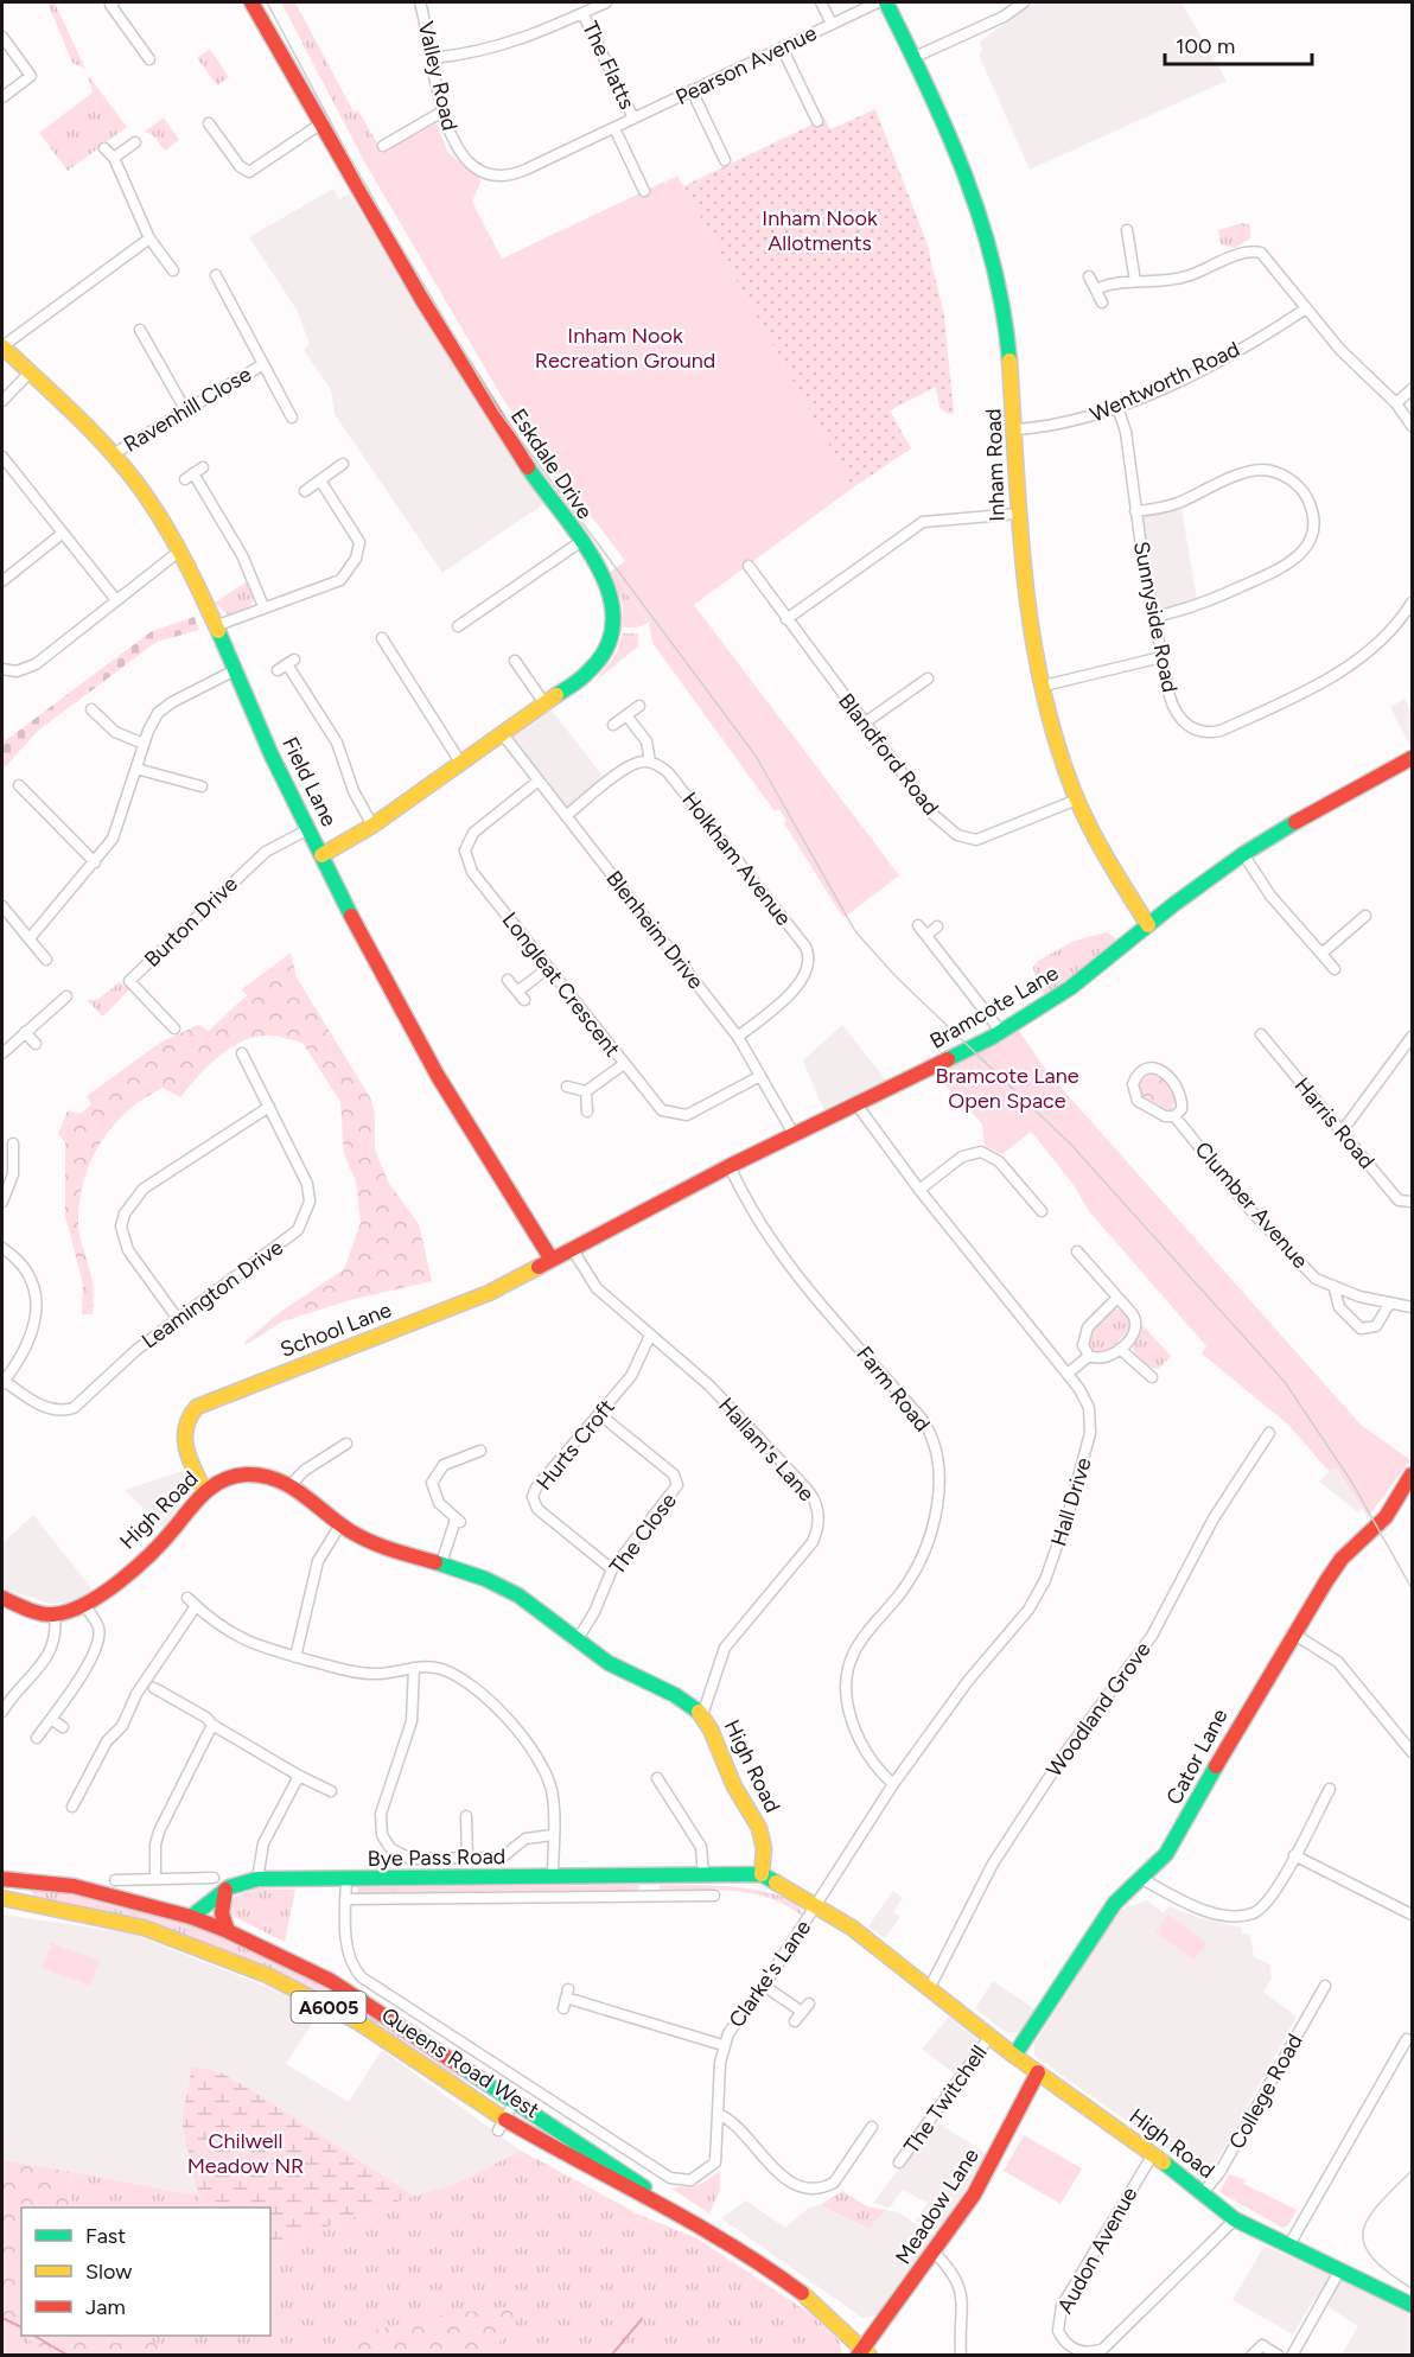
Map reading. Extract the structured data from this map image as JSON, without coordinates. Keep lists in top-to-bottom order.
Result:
{
  "streets": {
    "street": [
      "The Flatts",
      "Pearson Avenue",
      "Valley Road",
      "Wentworth Road",
      "Ravenhill Close",
      "Eskdale Drive",
      "Inham Road",
      "Sunnyside Road",
      "Blandford Road",
      "Field Lane",
      "Holkham Avenue",
      "Burton Drive",
      "Blenheim Drive",
      "Longleat Crescent",
      "Bramcote Lane",
      "Harris Road",
      "Clumber Avenue",
      "Leamington Drive",
      "School Lane",
      "Farm Road",
      "Hurts Croft",
      "Hallam's Lane",
      "Hall Drive",
      "High Road",
      "The Close",
      "Woodland Grove",
      "Cator Lane",
      "Bye Pass Road",
      "Clarke's Lane",
      "A6005",
      "Queens Road West",
      "College Road",
      "The Twitchell",
      "Meadow Lane",
      "Audon Avenue"
    ]
  },
  "crossings": [
    ["The Flatts", "Pearson Avenue"],
    ["Pearson Avenue", "Valley Road"],
    ["Wentworth Road", "Inham Road"],
    ["Wentworth Road", "Sunnyside Road"],
    ["Ravenhill Close", "Field Lane"],
    ["Eskdale Drive", "Field Lane"],
    ["Eskdale Drive", "Blenheim Drive"],
    ["Inham Road", "Blandford Road"],
    ["Inham Road", "Bramcote Lane"],
    ["Field Lane", "Burton Drive"],
    ["Field Lane", "School Lane"],
    ["Holkham Avenue", "Blenheim Drive"],
    ["Blenheim Drive", "Longleat Crescent"],
    ["Blenheim Drive", "Bramcote Lane"],
    ["Bramcote Lane", "School Lane"],
    ["Bramcote Lane", "Farm Road"],
    ["Bramcote Lane", "Hallam's Lane"],
    ["Bramcote Lane", "Hall Drive"],
    ["School Lane", "Hallam's Lane"],
    ["School Lane", "High Road"],
    ["Farm Road", "Hall Drive"],
    ["Hurts Croft", "Hallam's Lane"],
    ["Hurts Croft", "The Close"],
    ["Hallam's Lane", "High Road"],
    ["Hall Drive", "High Road"],
    ["Hall Drive", "Clarke's Lane"],
    ["High Road", "The Close"],
    ["High Road", "Woodland Grove"],
    ["High Road", "Cator Lane"],
    ["High Road", "Bye Pass Road"],
    ["High Road", "Clarke's Lane"],
    ["High Road", "College Road"],
    ["High Road", "The Twitchell"],
    ["High Road", "Meadow Lane"],
    ["High Road", "Audon Avenue"],
    ["Bye Pass Road", "Clarke's Lane"],
    ["Bye Pass Road", "A6005"],
    ["A6005", "Queens Road West"],
    ["Queens Road West", "Meadow Lane"]
  ],
  "parks": [
    "Inham Nook Allotments",
    "Inham Nook Recreation Ground",
    "Bramcote Lane Open Space",
    "Chilwell Meadow NR"
  ],
  "legend": ["Fast", "Slow", "Jam"],
  "scale_bar": "100 m"
}
